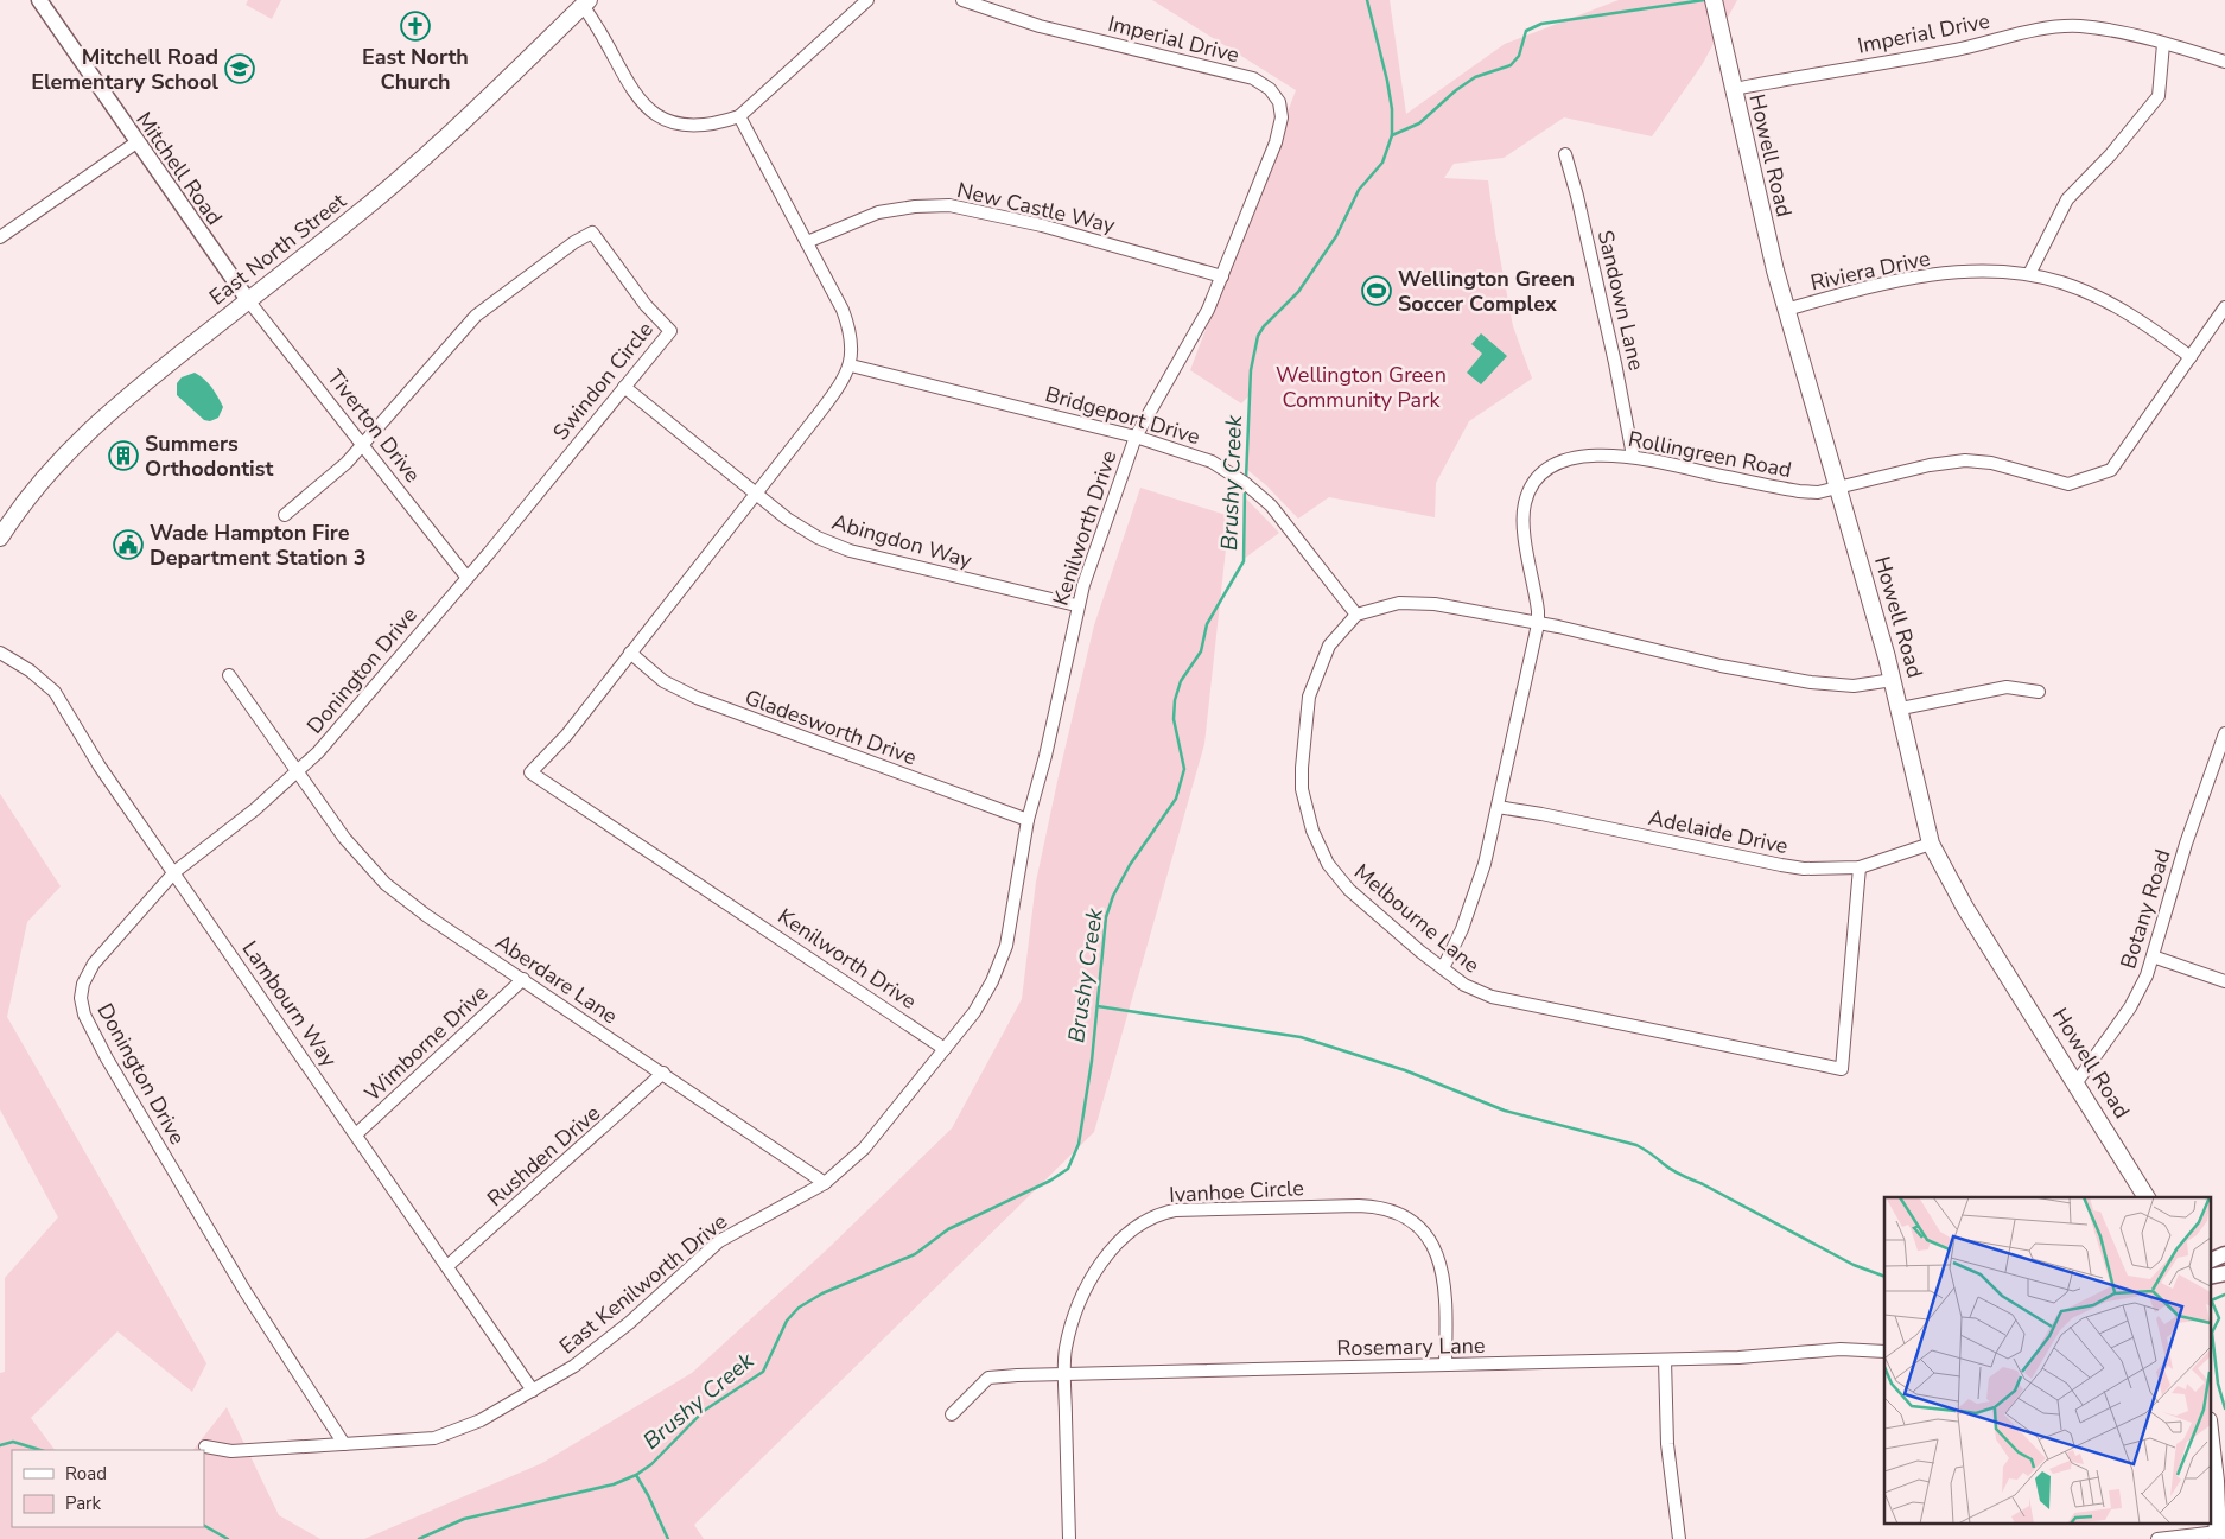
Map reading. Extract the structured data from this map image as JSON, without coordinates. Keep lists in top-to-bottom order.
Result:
{
  "streets": {
    "main road": ["Howell Road", "East North Street"],
    "street": [
      "Imperial Drive",
      "Mitchell Road",
      "New Castle Way",
      "Riviera Drive",
      "Sandown Lane",
      "Swindon Circle",
      "Bridgeport Drive",
      "Tiverton Drive",
      "Rollingreen Road",
      "Kenilworth Drive",
      "Abingdon Way",
      "Donington Drive",
      "Gladesworth Drive",
      "Adelaide Drive",
      "Botany Road",
      "Melbourne Lane",
      "Aberdare Lane",
      "Lambourn Way",
      "Wimborne Drive",
      "Rushden Drive",
      "Ivanhoe Circle",
      "East Kenilworth Drive",
      "Rosemary Lane"
    ]
  },
  "crossings": [
    ["Imperial Drive", "Howell Road"],
    ["Imperial Drive", "Kenilworth Drive"],
    ["Howell Road", "Riviera Drive"],
    ["Howell Road", "Rollingreen Road"],
    ["Howell Road", "Adelaide Drive"],
    ["Howell Road", "Botany Road"],
    ["Mitchell Road", "East North Street"],
    ["Mitchell Road", "Tiverton Drive"],
    ["New Castle Way", "Kenilworth Drive"],
    ["East North Street", "Tiverton Drive"],
    ["Riviera Drive", "Rollingreen Road"],
    ["Sandown Lane", "Rollingreen Road"],
    ["Swindon Circle", "Tiverton Drive"],
    ["Swindon Circle", "Abingdon Way"],
    ["Swindon Circle", "Donington Drive"],
    ["Bridgeport Drive", "Kenilworth Drive"],
    ["Bridgeport Drive", "Melbourne Lane"],
    ["Tiverton Drive", "Donington Drive"],
    ["Rollingreen Road", "Adelaide Drive"],
    ["Rollingreen Road", "Melbourne Lane"],
    ["Kenilworth Drive", "Abingdon Way"],
    ["Kenilworth Drive", "Gladesworth Drive"],
    ["Kenilworth Drive", "East Kenilworth Drive"],
    ["Donington Drive", "Aberdare Lane"],
    ["Donington Drive", "Lambourn Way"],
    ["Donington Drive", "East Kenilworth Drive"],
    ["Adelaide Drive", "Melbourne Lane"],
    ["Aberdare Lane", "Wimborne Drive"],
    ["Aberdare Lane", "Rushden Drive"],
    ["Aberdare Lane", "East Kenilworth Drive"],
    ["Lambourn Way", "Wimborne Drive"],
    ["Lambourn Way", "Rushden Drive"],
    ["Lambourn Way", "East Kenilworth Drive"],
    ["Ivanhoe Circle", "Rosemary Lane"]
  ],
  "water": ["Brushy Creek"],
  "parks": ["Wellington Green Community Park"],
  "places": {
    "church": ["East North Church"],
    "school or university": ["Mitchell Road Elementary School"],
    "sports": ["Wellington Green Soccer Complex"],
    "building": ["Summers Orthodontist"],
    "public building": ["Wade Hampton Fire Department Station 3"]
  },
  "legend": ["Road", "Park"]
}
